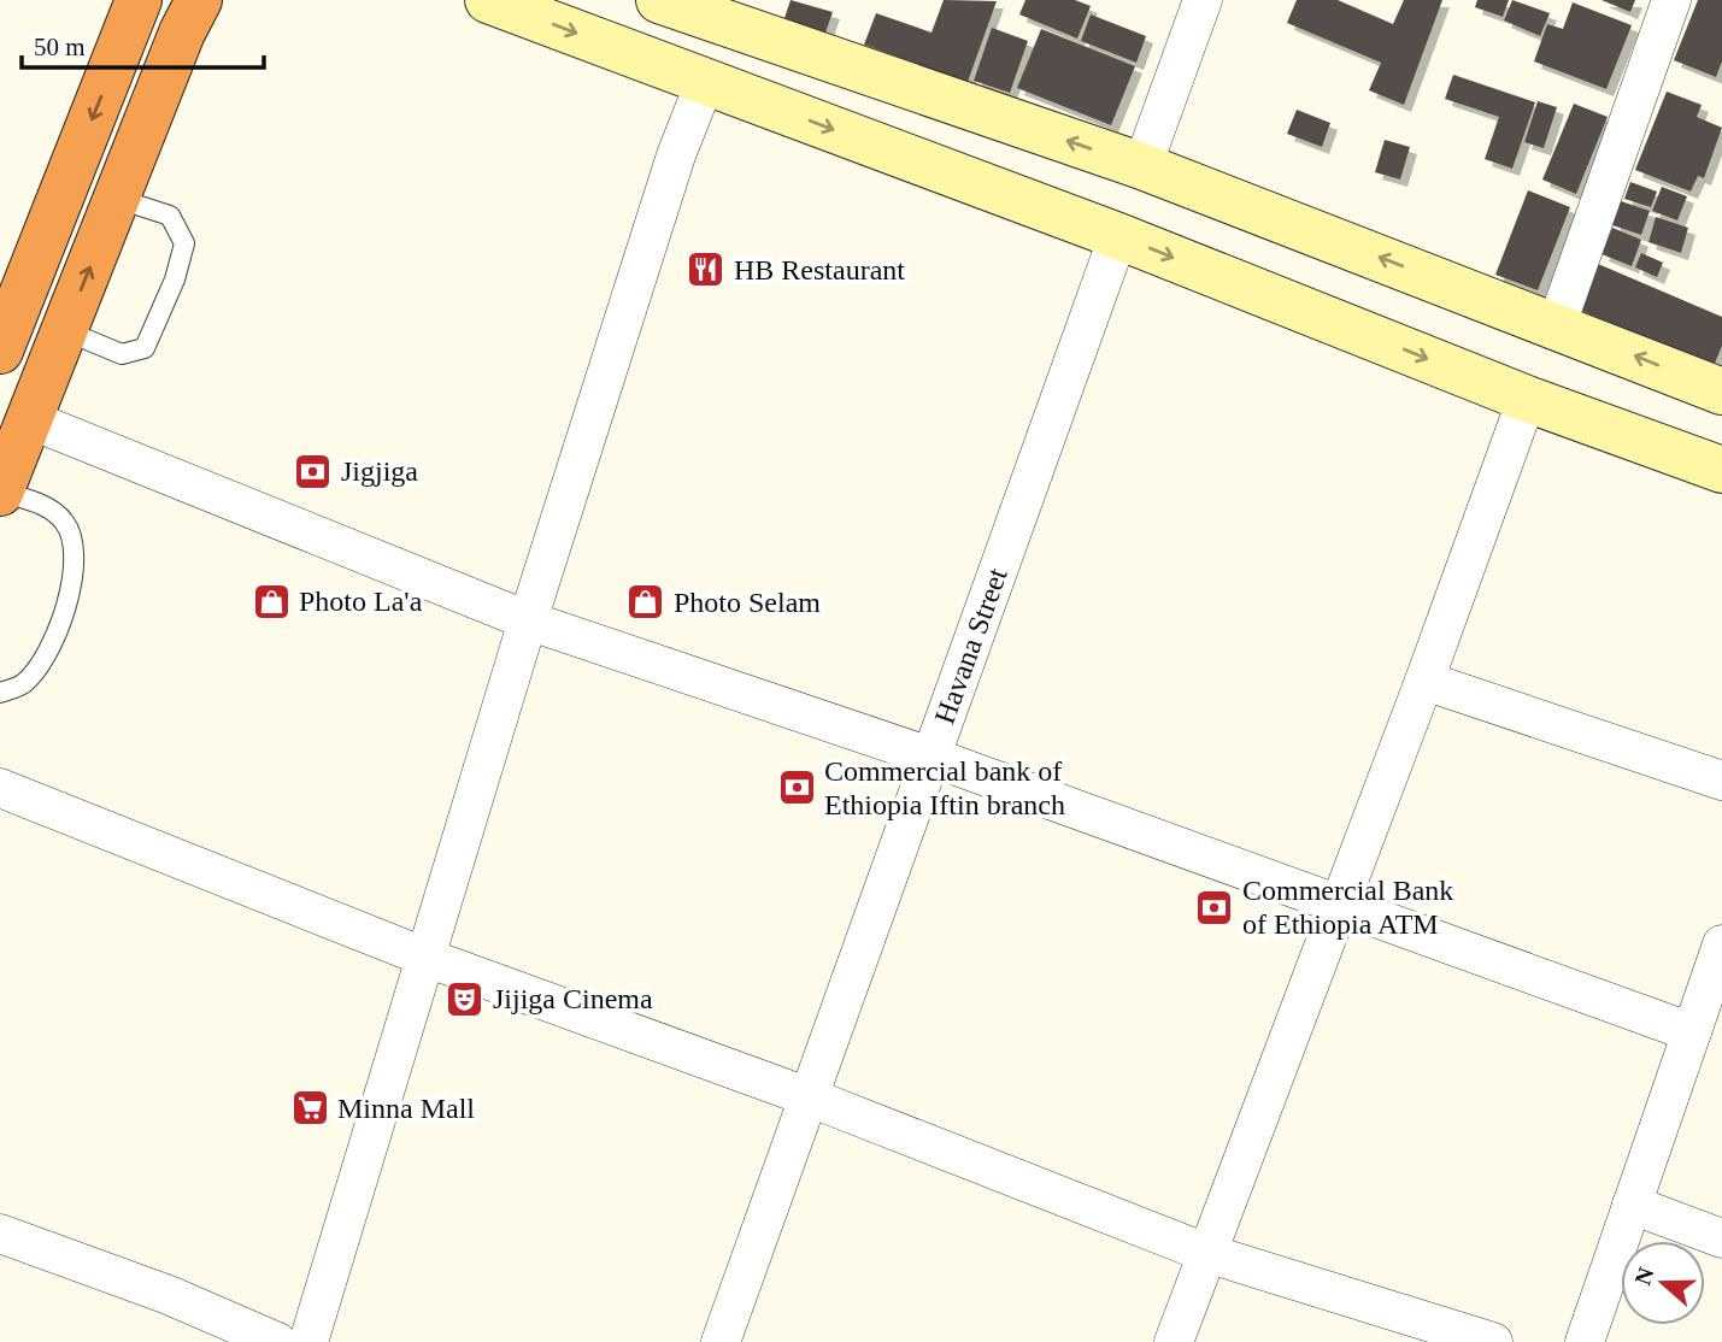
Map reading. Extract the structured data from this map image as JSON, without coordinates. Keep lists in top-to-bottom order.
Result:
{
  "streets": {
    "street": ["Havana Street"]
  },
  "places": {
    "restaurant": ["HB Restaurant"],
    "bank": ["Jigjiga", "Commercial bank of Ethiopia Iftin branch", "Commercial Bank of Ethiopia ATM"],
    "shop": ["Photo La'a", "Photo Selam"],
    "theatre": ["Jijiga Cinema"],
    "supermarket": ["Minna Mall"]
  },
  "scale_bar": "50 m",
  "north": "left"
}
